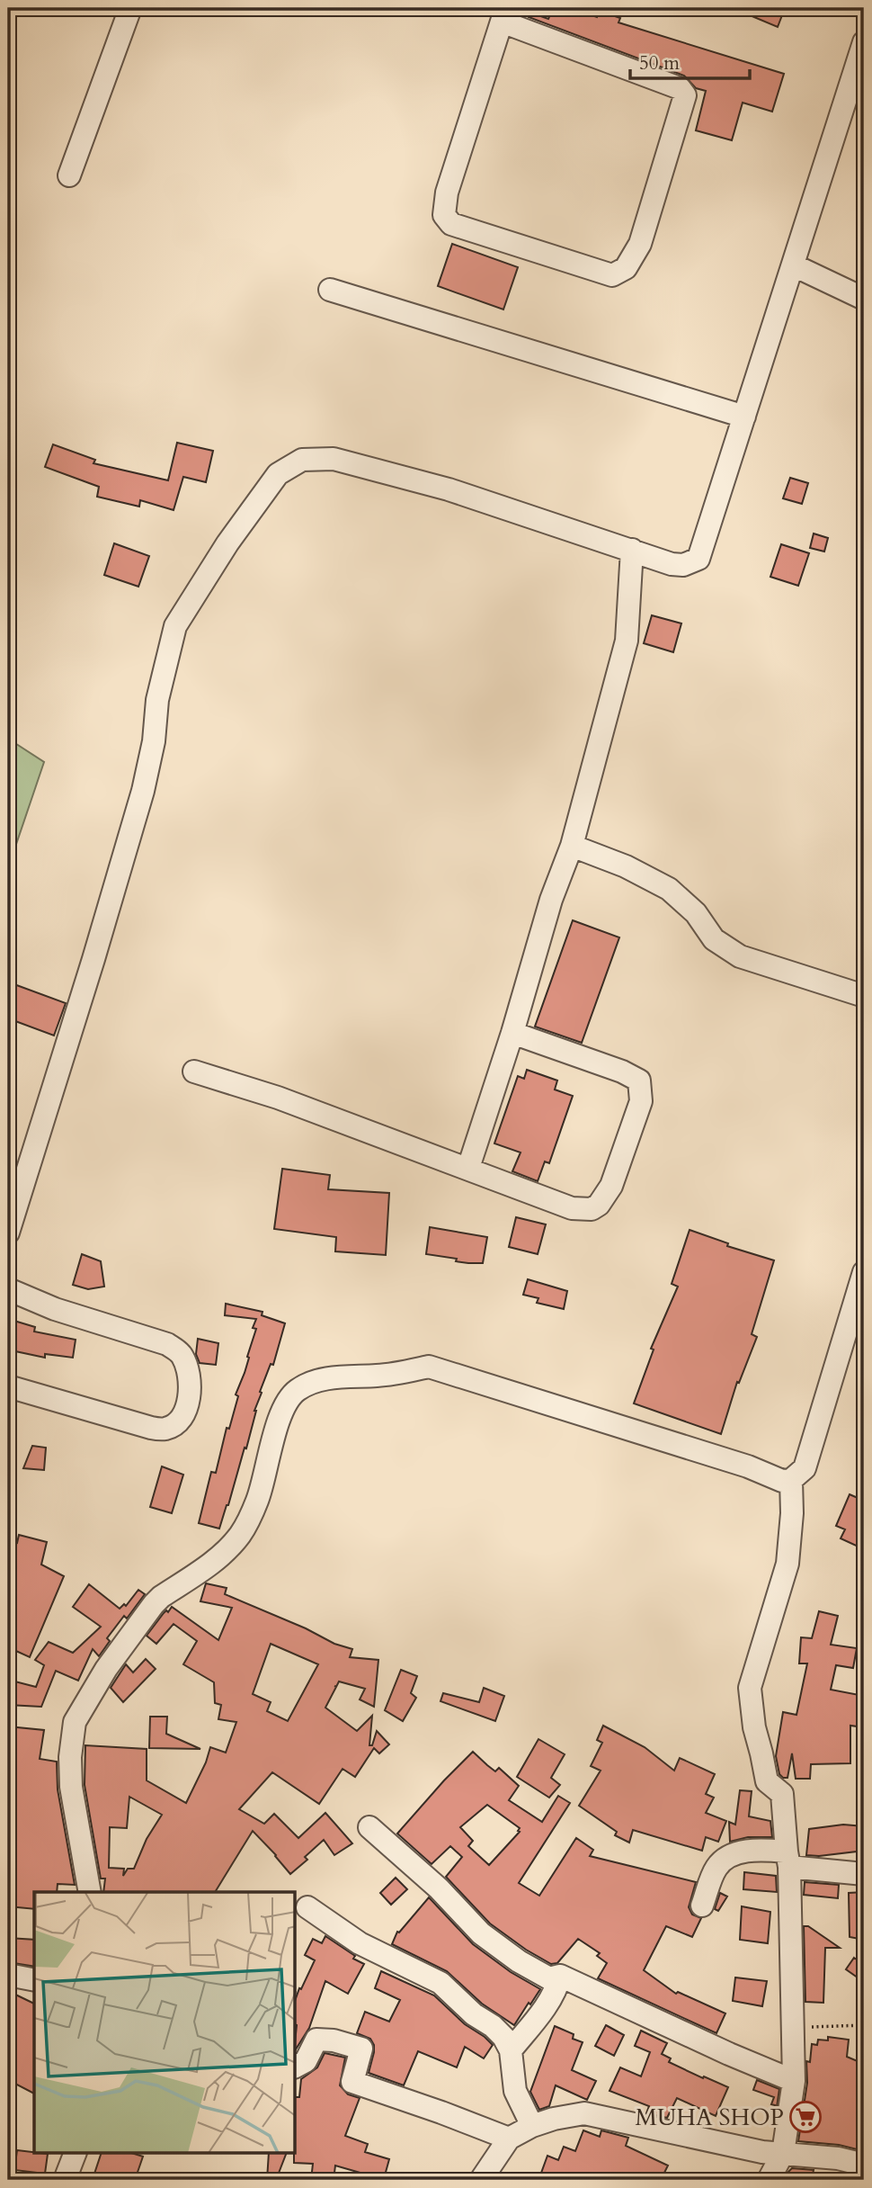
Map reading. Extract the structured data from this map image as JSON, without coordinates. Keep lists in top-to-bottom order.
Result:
{
  "places": {
    "supermarket": ["MUHA SHOP"]
  },
  "scale_bar": "50 m"
}
